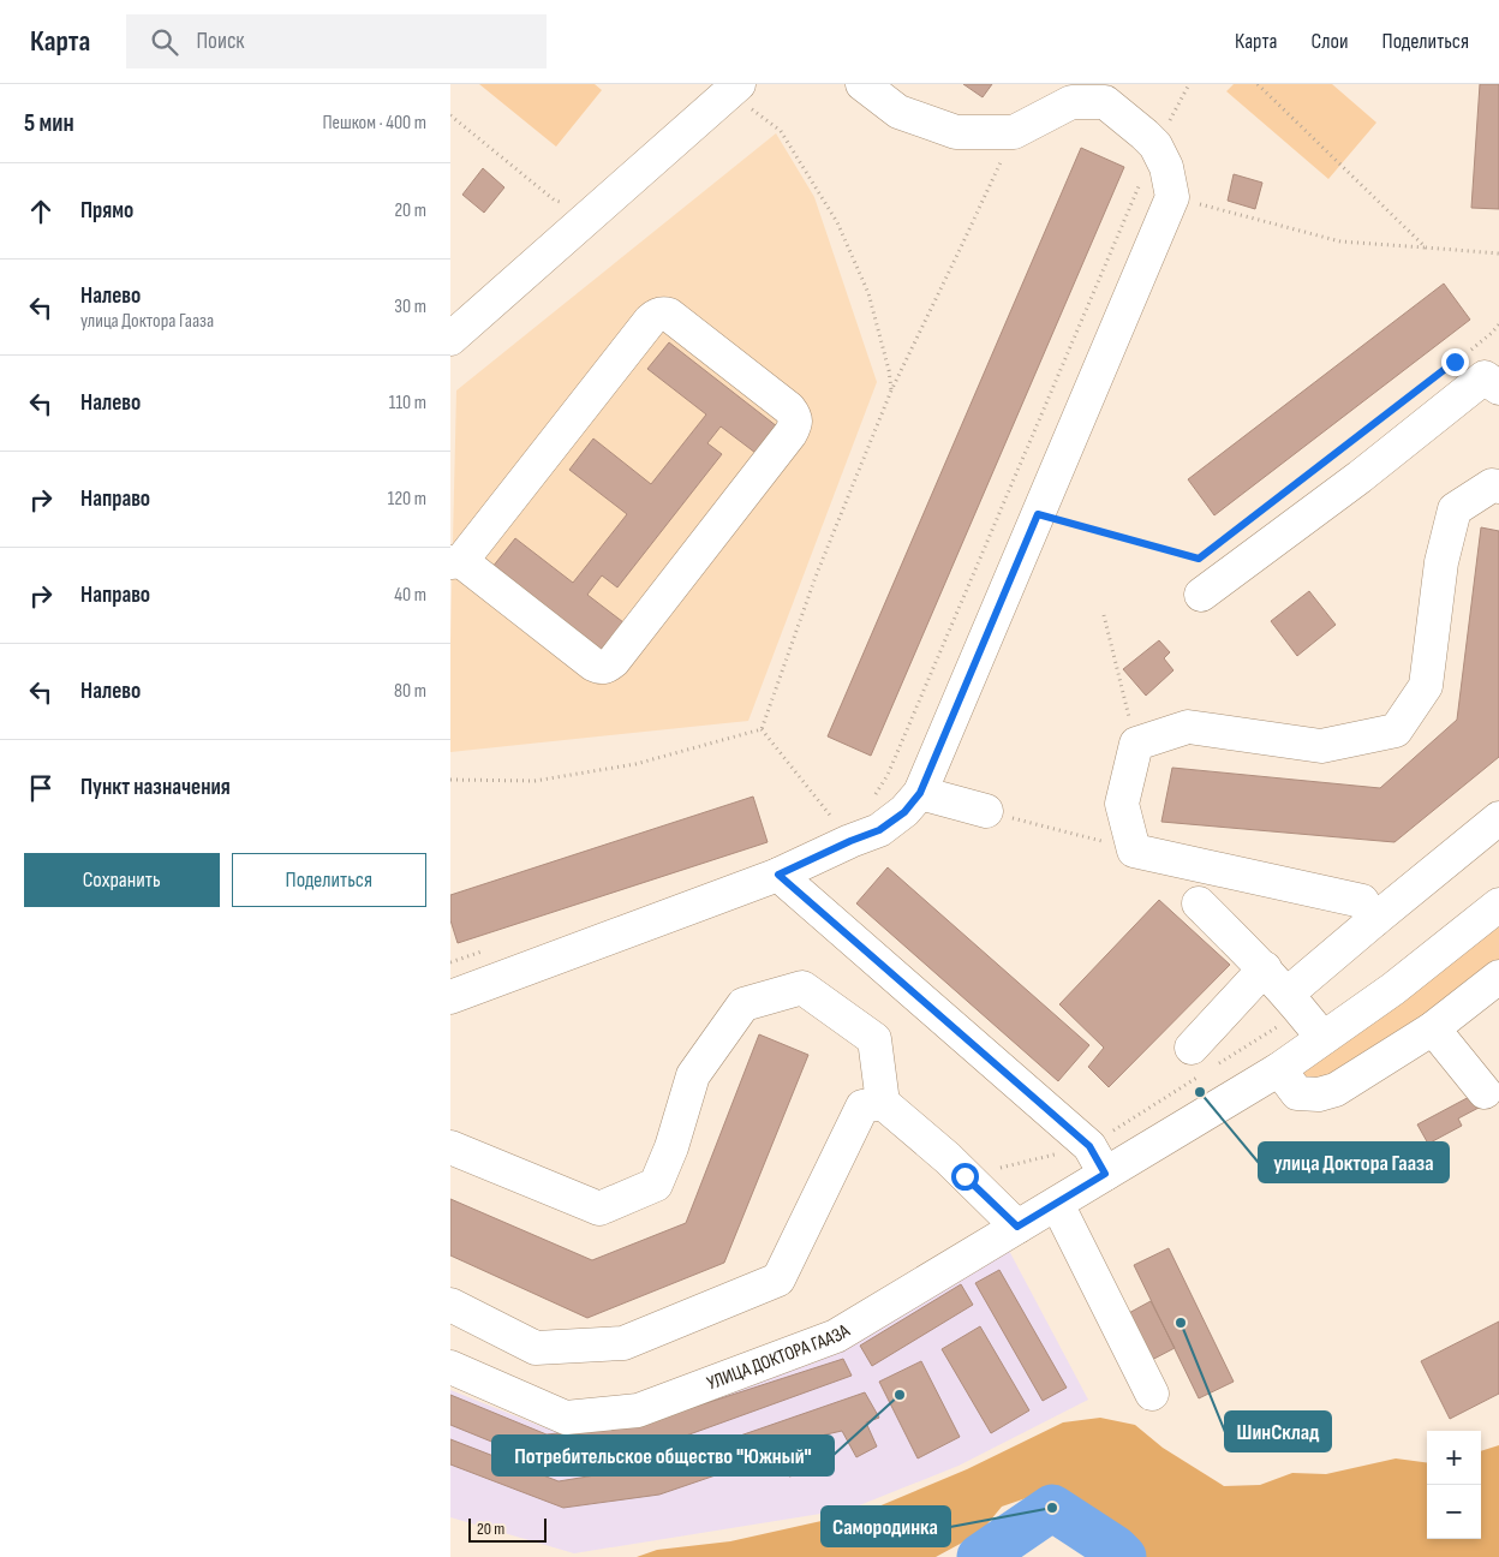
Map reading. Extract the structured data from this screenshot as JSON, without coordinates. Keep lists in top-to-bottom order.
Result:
{
  "streets": {
    "street": ["УЛИЦА ДОКТОРА ГААЗА"]
  },
  "places": [
    "улица Доктора Гааза",
    "ШинСклад",
    "Потребительское общество \"Южный\"",
    "Самородинка"
  ],
  "scale_bar": "20 m",
  "page": {
    "header": "Карта",
    "search": "Поиск",
    "nav": ["Карта", "Слои", "Поделиться"],
    "heading": ["5 мин", "Пешком · 400 m"],
    "list": [
      ["Прямо", "20 m"],
      ["Налево", "улица Доктора Гааза", "30 m"],
      ["Налево", "110 m"],
      ["Направо", "120 m"],
      ["Направо", "40 m"],
      ["Налево", "80 m"],
      "Пункт назначения"
    ],
    "buttons": ["Сохранить", "Поделиться"],
    "map_buttons": ["+", "−"],
    "scale": "20 m"
  }
}
